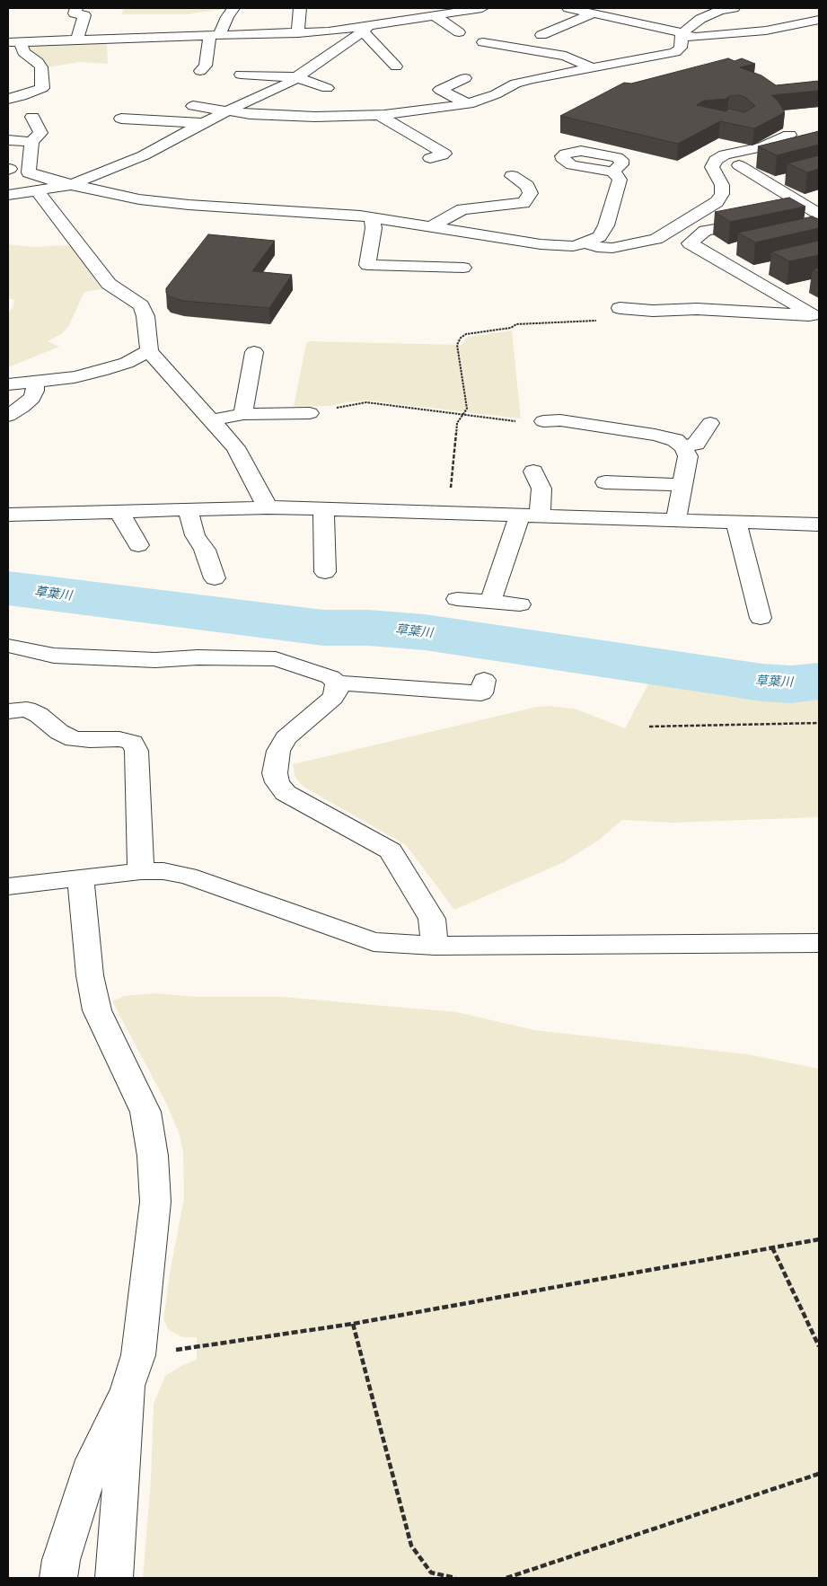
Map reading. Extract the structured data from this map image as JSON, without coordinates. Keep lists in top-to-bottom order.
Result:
{
  "water": ["草葉川"]
}
